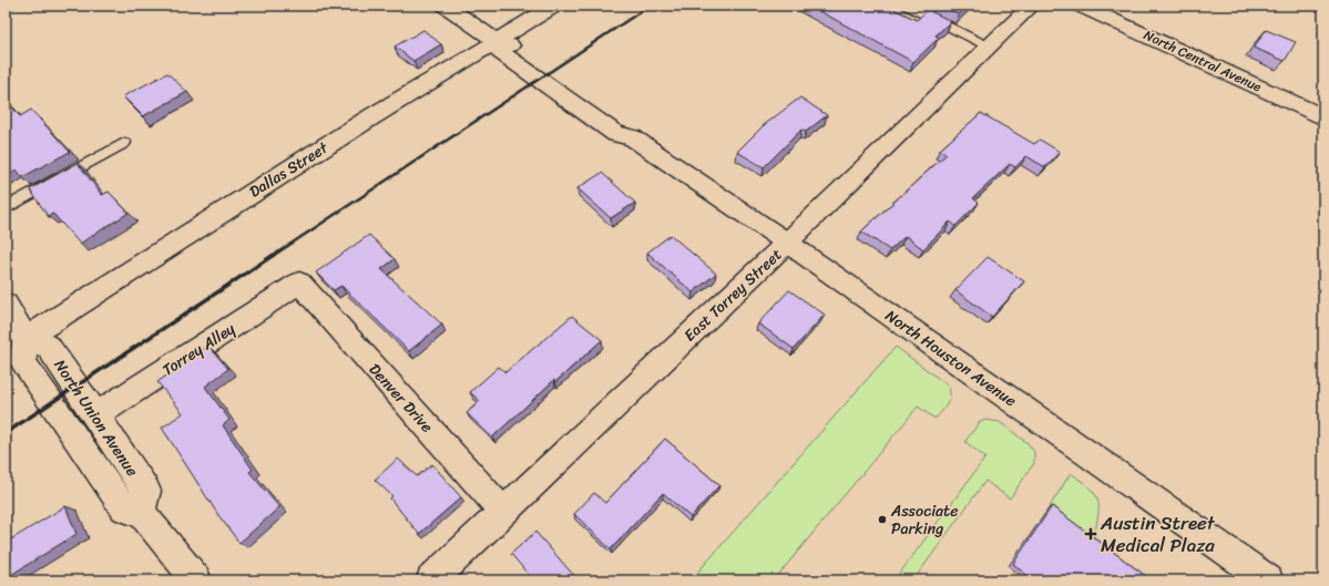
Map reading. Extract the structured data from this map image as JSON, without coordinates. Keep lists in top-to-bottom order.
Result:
{
  "streets": {
    "street": [
      "North Central Avenue",
      "Dallas Street",
      "East Torrey Street",
      "Torrey Alley",
      "North Houston Avenue",
      "Denver Drive",
      "North Union Avenue"
    ]
  },
  "crossings": [
    ["Dallas Street", "North Houston Avenue"],
    ["Dallas Street", "North Union Avenue"],
    ["East Torrey Street", "North Houston Avenue"],
    ["East Torrey Street", "Denver Drive"],
    ["Torrey Alley", "Denver Drive"],
    ["Torrey Alley", "North Union Avenue"]
  ],
  "places": {
    "other": ["Associate Parking"],
    "health": ["Austin Street Medical Plaza"]
  }
}
